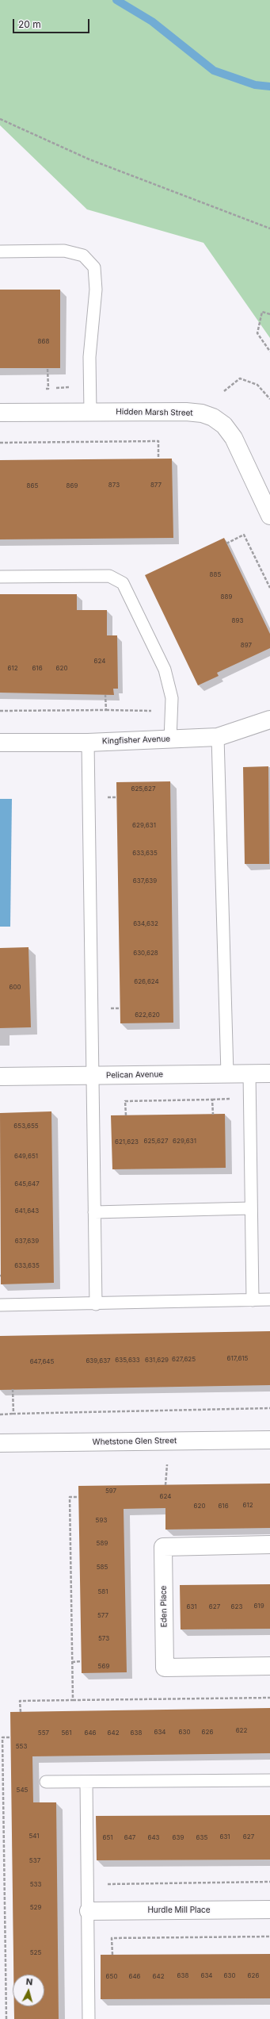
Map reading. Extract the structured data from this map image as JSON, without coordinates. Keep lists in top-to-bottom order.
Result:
{
  "streets": {
    "street": [
      "Hidden Marsh Street",
      "Kingfisher Avenue",
      "Pelican Avenue",
      "Whetstone Glen Street",
      "Eden Place",
      "Hurdle Mill Place"
    ]
  },
  "house_numbers": [
    "868",
    "873",
    "877",
    "865",
    "869",
    "885",
    "889",
    "893",
    "897",
    "624",
    "612",
    "616",
    "620",
    "625,627",
    "629,631",
    "633,635",
    "637,639",
    "634,632",
    "630,628",
    "626,624",
    "600",
    "622,620",
    "653,655",
    "625,627",
    "629,631",
    "621,623",
    "649,651",
    "645,647",
    "641,643",
    "637,639",
    "633,635",
    "617,615",
    "627,625",
    "635,633",
    "631,629",
    "639,637",
    "647,645",
    "597",
    "624",
    "612",
    "620",
    "616",
    "593",
    "589",
    "585",
    "581",
    "619",
    "631",
    "627",
    "623",
    "577",
    "573",
    "569",
    "622",
    "634",
    "630",
    "626",
    "557",
    "561",
    "646",
    "642",
    "638",
    "553",
    "545",
    "541",
    "631",
    "627",
    "651",
    "647",
    "643",
    "639",
    "635",
    "537",
    "533",
    "529",
    "525",
    "638",
    "634",
    "630",
    "626",
    "650",
    "646",
    "642"
  ],
  "scale_bar": "20 m",
  "north": "top"
}
